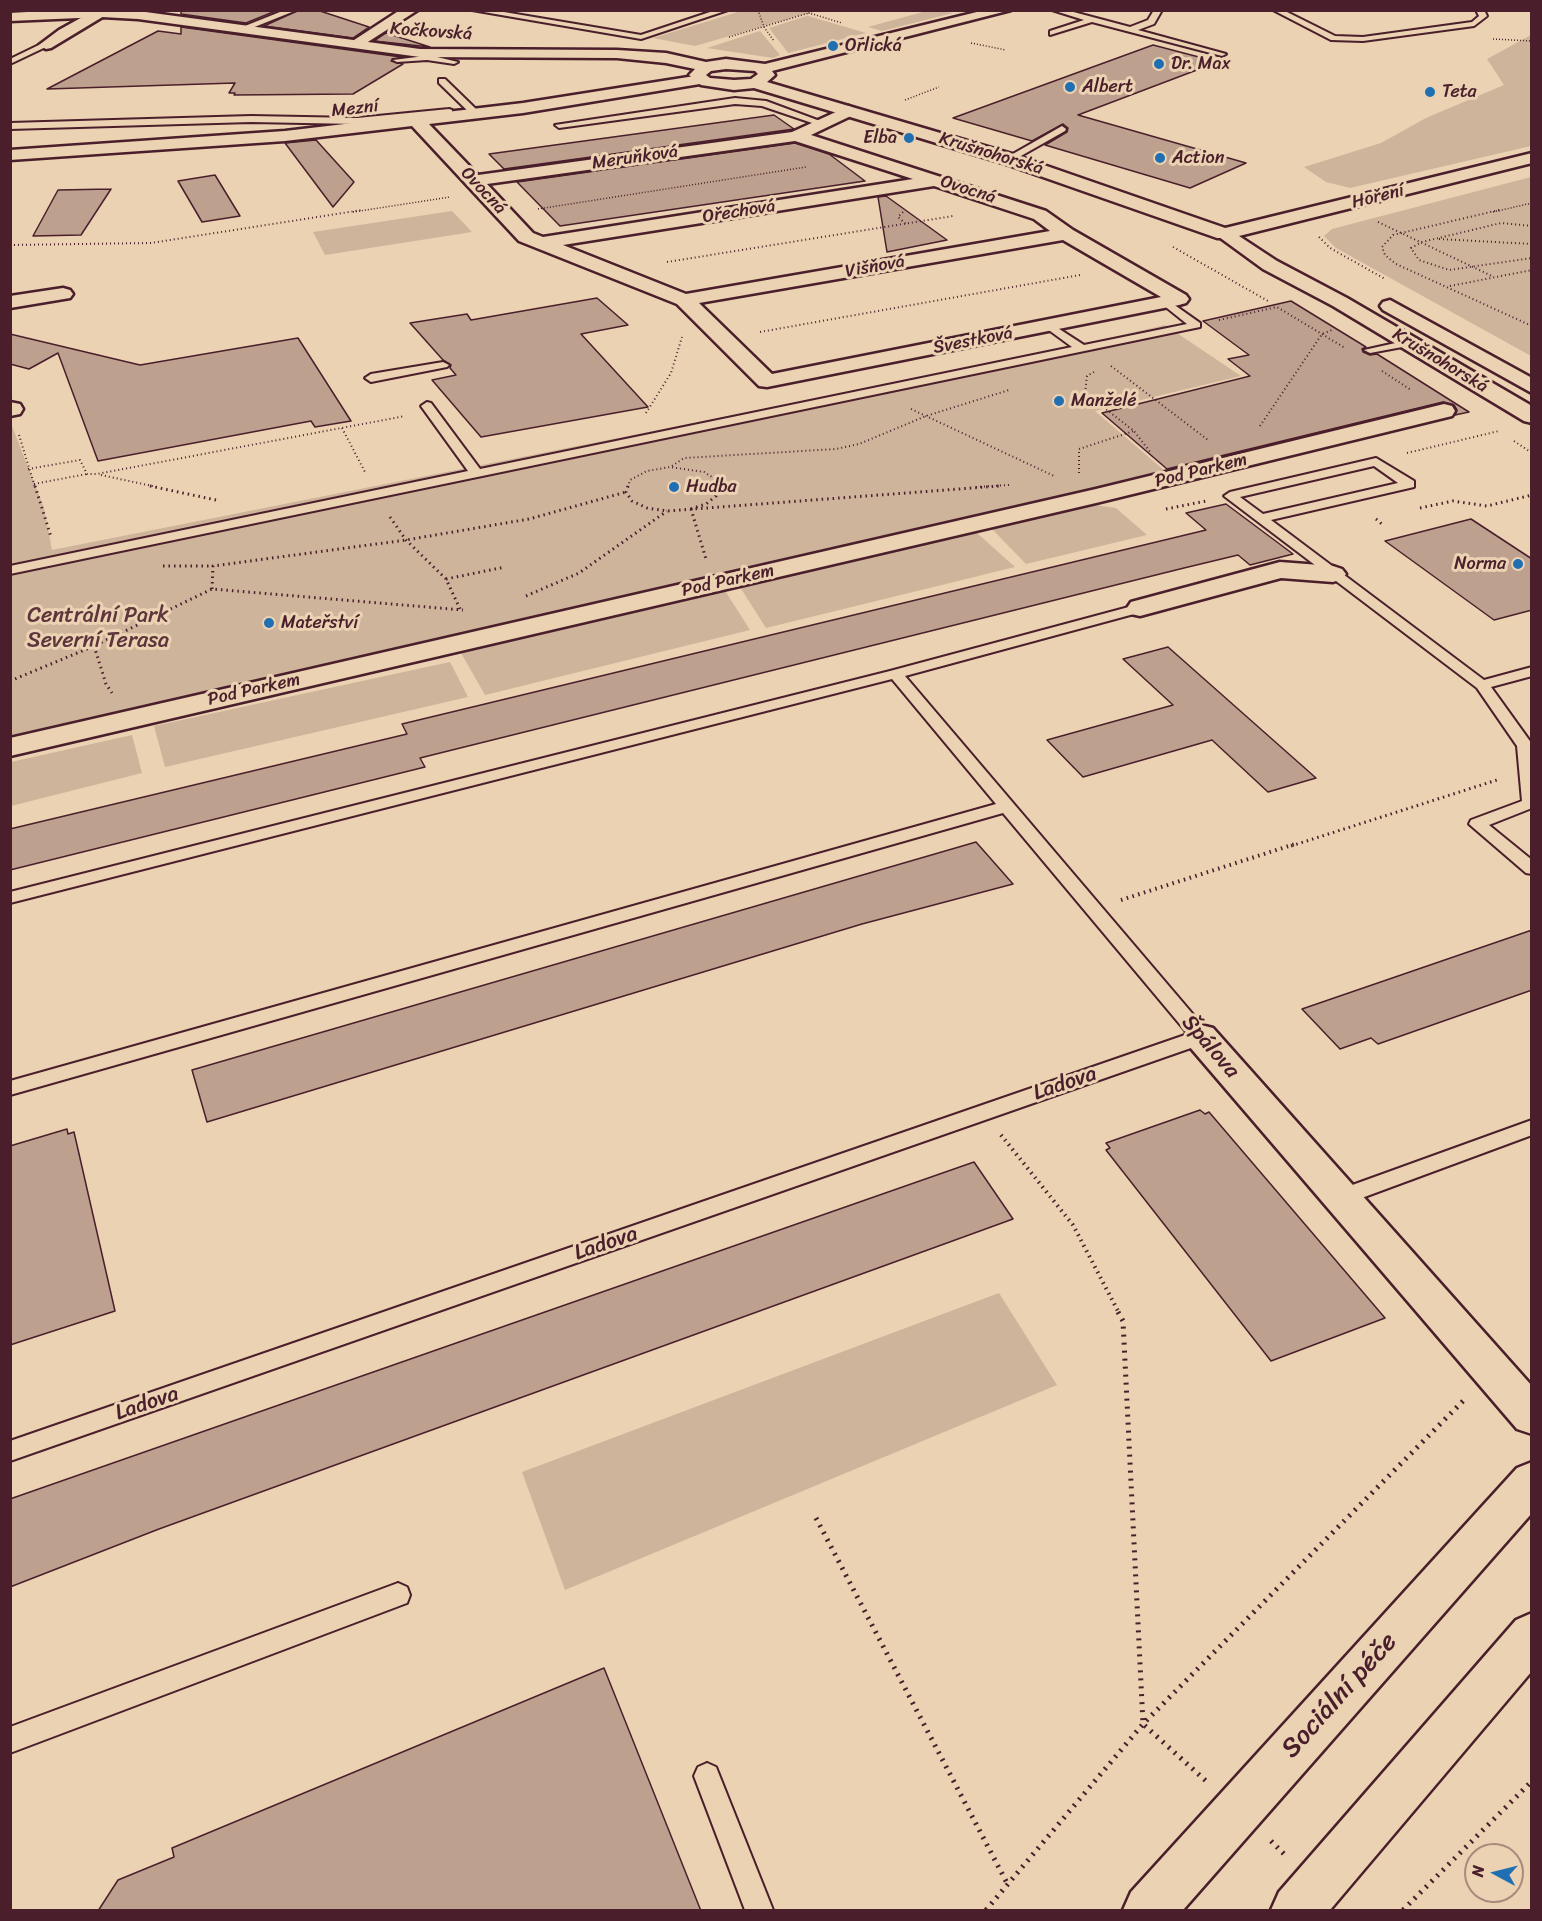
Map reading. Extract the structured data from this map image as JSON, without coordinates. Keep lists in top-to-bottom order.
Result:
{
  "streets": {
    "street": [
      "Kočkovská",
      "Mezní",
      "Krušnohorská",
      "Meruňková",
      "Ovocná",
      "Hoření",
      "Ořechová",
      "Višňová",
      "Švestková",
      "Pod Parkem",
      "Špálova",
      "Sociální péče"
    ],
    "lane": ["Ladova"]
  },
  "crossings": [
    ["Kočkovská", "Mezní"],
    ["Mezní", "Krušnohorská"],
    ["Mezní", "Ovocná"],
    ["Krušnohorská", "Hoření"],
    ["Meruňková", "Ovocná"],
    ["Ovocná", "Ořechová"],
    ["Ovocná", "Višňová"],
    ["Ovocná", "Švestková"],
    ["Špálova", "Ladova"]
  ],
  "parks": ["Centrální Park Severní Terasa"],
  "places": [
    "Orlická",
    "Dr. Max",
    "Albert",
    "Teta",
    "Elba",
    "Action",
    "Manželé",
    "Hudba",
    "Norma",
    "Mateřství"
  ],
  "north": "left"
}
